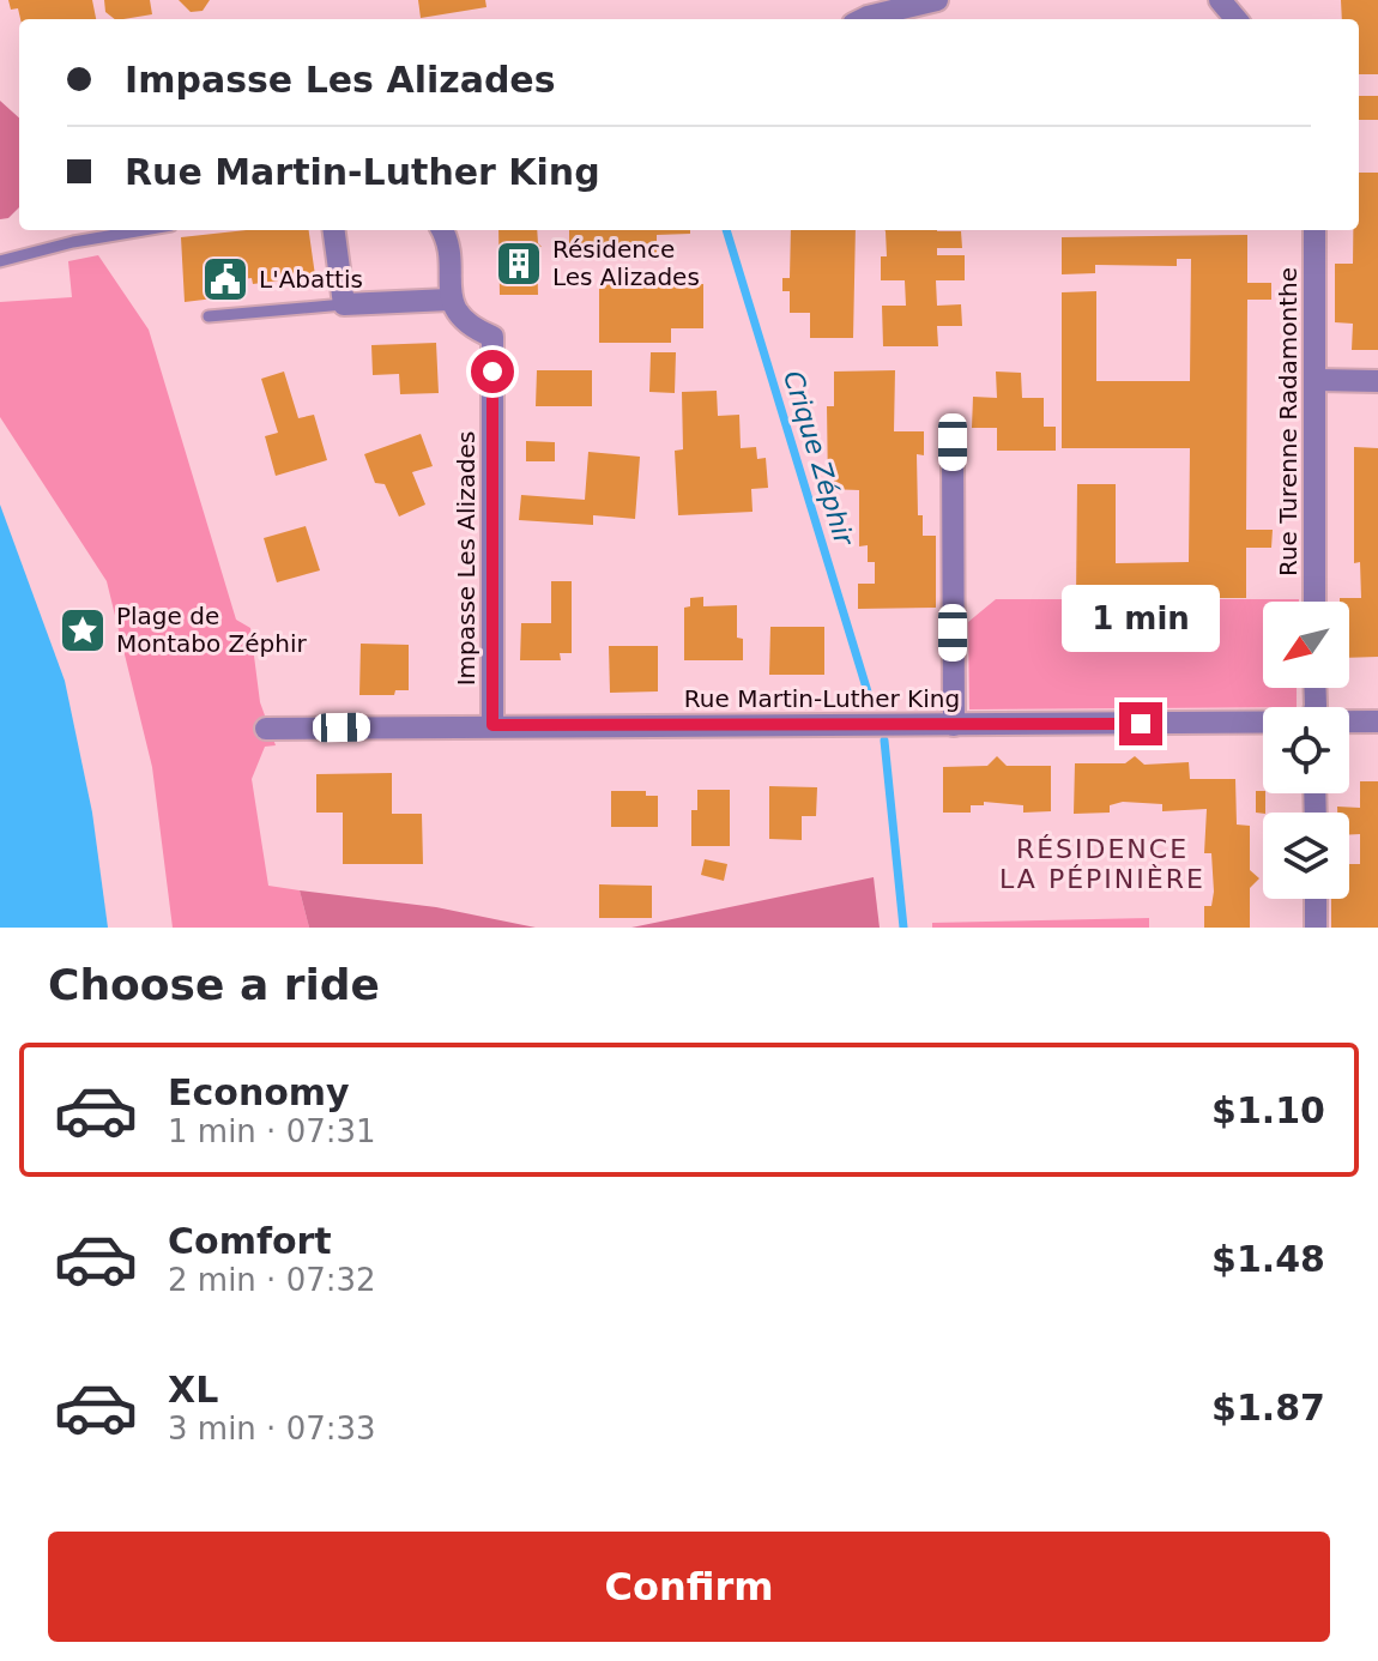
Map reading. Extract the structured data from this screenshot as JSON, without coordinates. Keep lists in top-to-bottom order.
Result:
{
  "streets": {
    "street": ["Rue Turenne Radamonthe", "Impasse Les Alizades", "Rue Martin-Luther King"]
  },
  "crossings": [
    ["Impasse Les Alizades", "Rue Martin-Luther King"]
  ],
  "districts": ["RÉSIDENCE LA PÉPINIÈRE"],
  "water": ["Crique Zéphir"],
  "places": {
    "building": ["Résidence Les Alizades"],
    "public building": ["L'Abattis"],
    "place": ["Plage de Montabo Zéphir"]
  },
  "north": "bottom left",
  "page": {
    "banner": ["Impasse Les Alizades", "Rue Martin-Luther King"],
    "bubble": "1 min",
    "heading": "Choose a ride",
    "list": [
      {
        "name": "Economy",
        "note": "1 min · 07:31",
        "value": "$1.10"
      },
      {
        "name": "Comfort",
        "note": "2 min · 07:32",
        "value": "$1.48"
      },
      {
        "name": "XL",
        "note": "3 min · 07:33",
        "value": "$1.87"
      }
    ],
    "buttons": "Confirm"
  }
}
